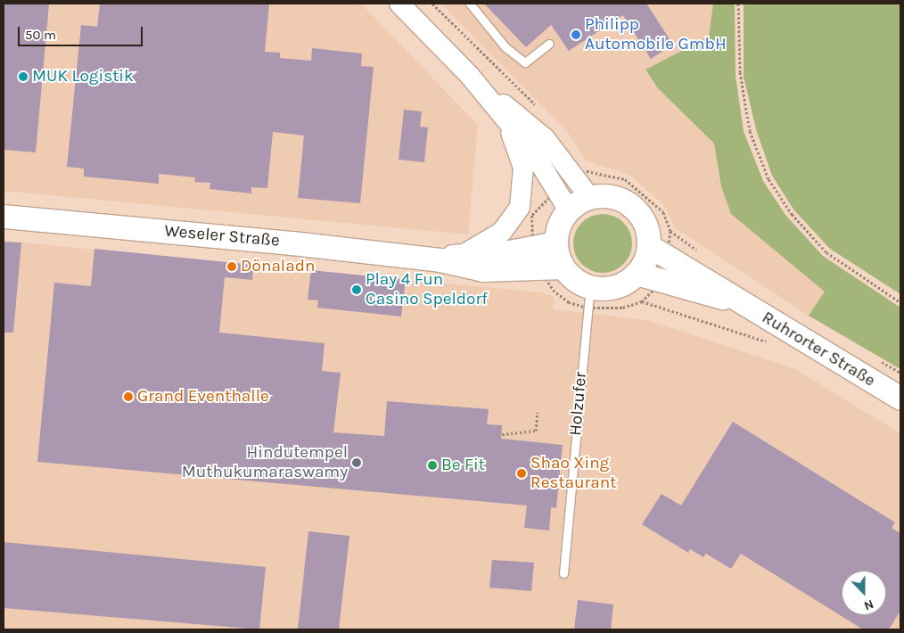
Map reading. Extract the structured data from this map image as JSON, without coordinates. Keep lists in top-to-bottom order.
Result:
{
  "streets": {
    "main road": ["Weseler Straße", "Ruhrorter Straße"],
    "lane": ["Holzufer"]
  },
  "places": [
    "Philipp Automobile GmbH",
    "MUK Logistik",
    "Dönaladn",
    "Play 4 Fun Casino Speldorf",
    "Grand Eventhalle",
    "Hindutempel Muthukumaraswamy",
    "Be Fit",
    "Shao Xing Restaurant"
  ],
  "scale_bar": "50 m",
  "north": "bottom"
}
